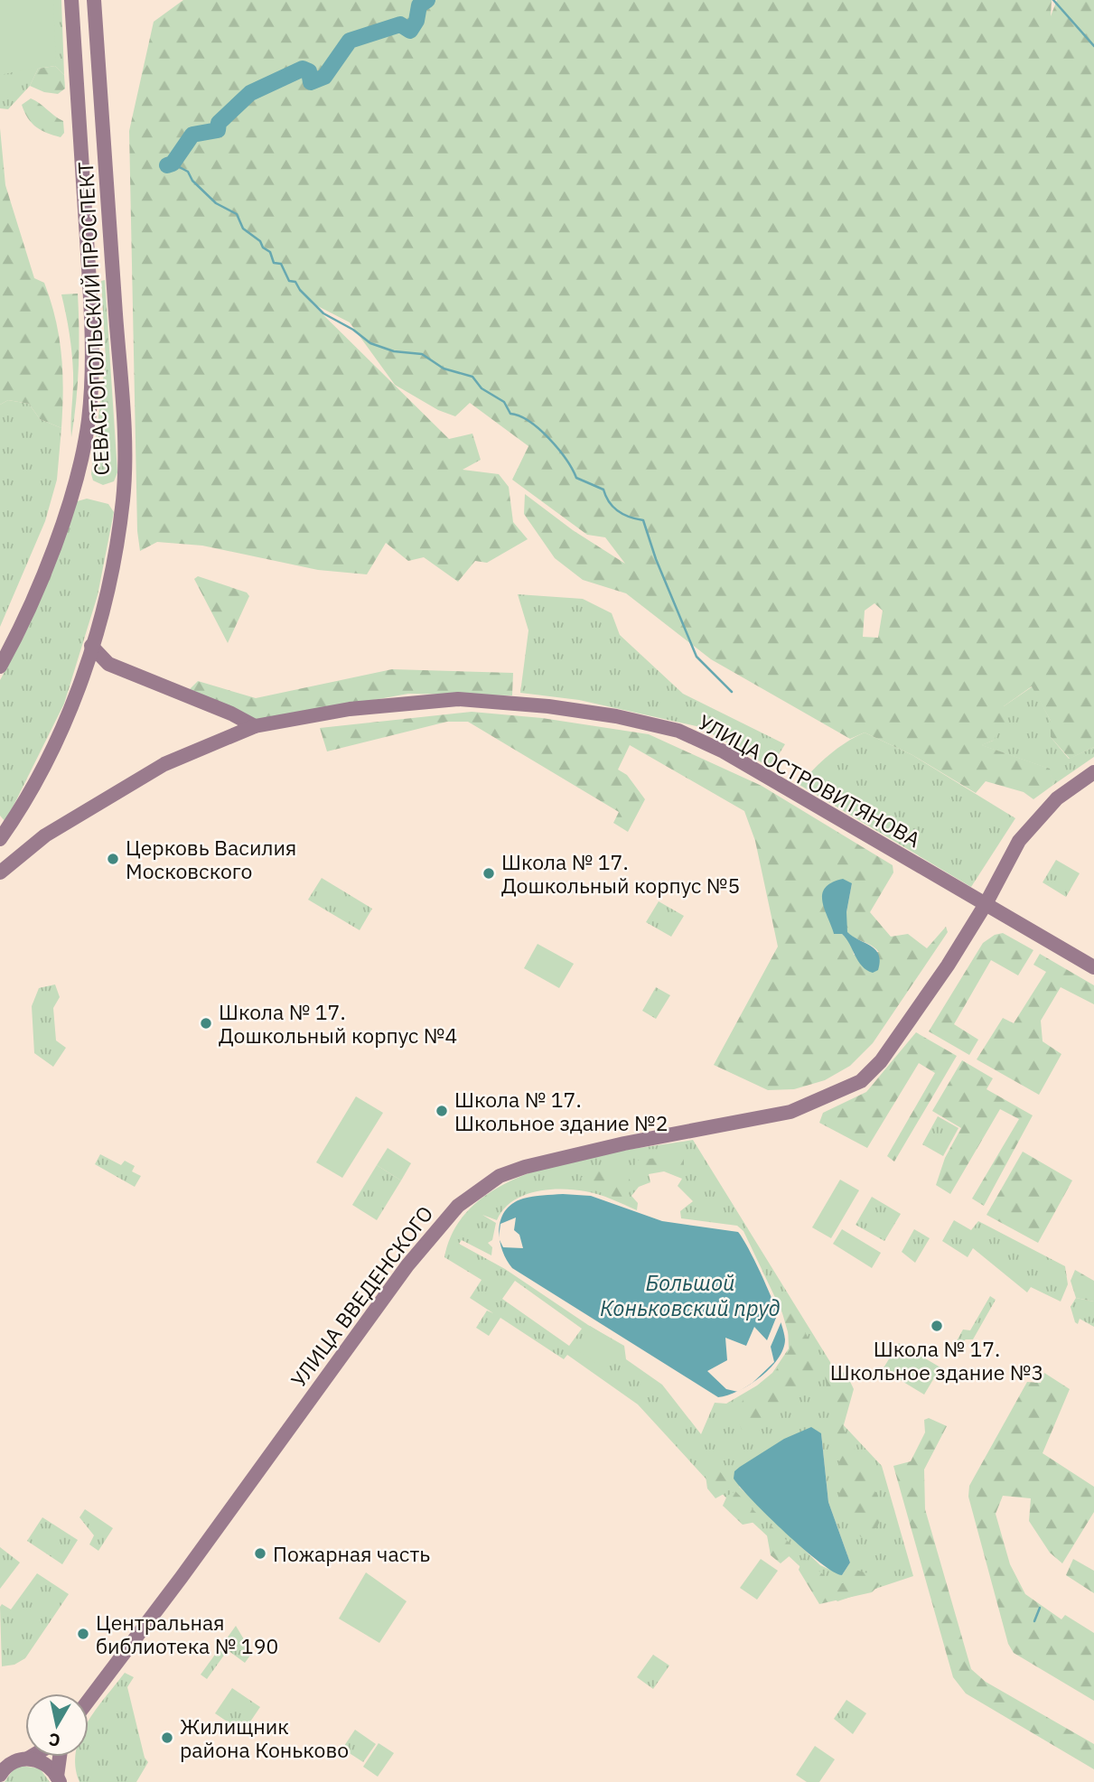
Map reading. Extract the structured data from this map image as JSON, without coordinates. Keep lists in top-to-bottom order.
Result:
{
  "streets": {
    "main road": ["СЕВАСТОПОЛЬСКИЙ ПРОСПЕКТ", "УЛИЦА ОСТРОВИТЯНОВА", "УЛИЦА ВВЕДЕНСКОГО"]
  },
  "crossings": [
    ["УЛИЦА ОСТРОВИТЯНОВА", "УЛИЦА ВВЕДЕНСКОГО"]
  ],
  "water": ["Большой Коньковский пруд"],
  "places": [
    "Церковь Василия Московского",
    "Школа № 17. Дошкольный корпус №5",
    "Школа № 17. Дошкольный корпус №4",
    "Школа № 17. Школьное здание №2",
    "Школа № 17. Школьное здание №3",
    "Пожарная часть",
    "Центральная библиотека № 190",
    "Жилищник района Коньково"
  ],
  "north": "bottom"
}
